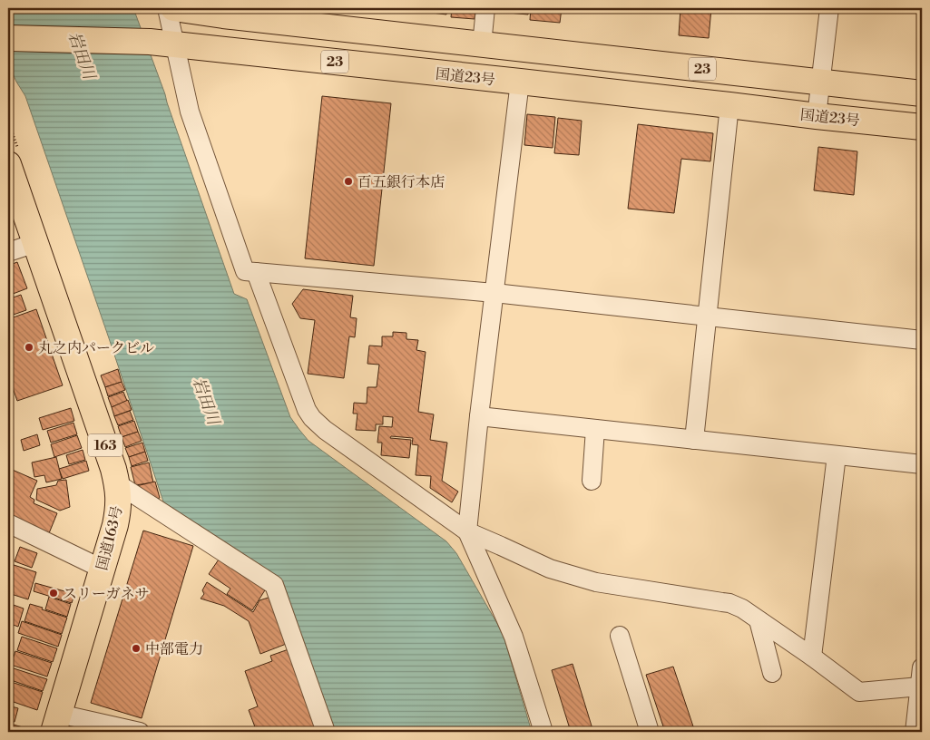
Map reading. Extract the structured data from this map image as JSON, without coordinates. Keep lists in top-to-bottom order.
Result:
{
  "streets": {
    "highway": [
      "23",
      "国道23号",
      "163",
      "国道163号"
    ]
  },
  "water": ["岩田川"],
  "places": [
    "百五銀行本店",
    "丸之内パークビル",
    "スリーガネサ",
    "中部電力"
  ]
}
